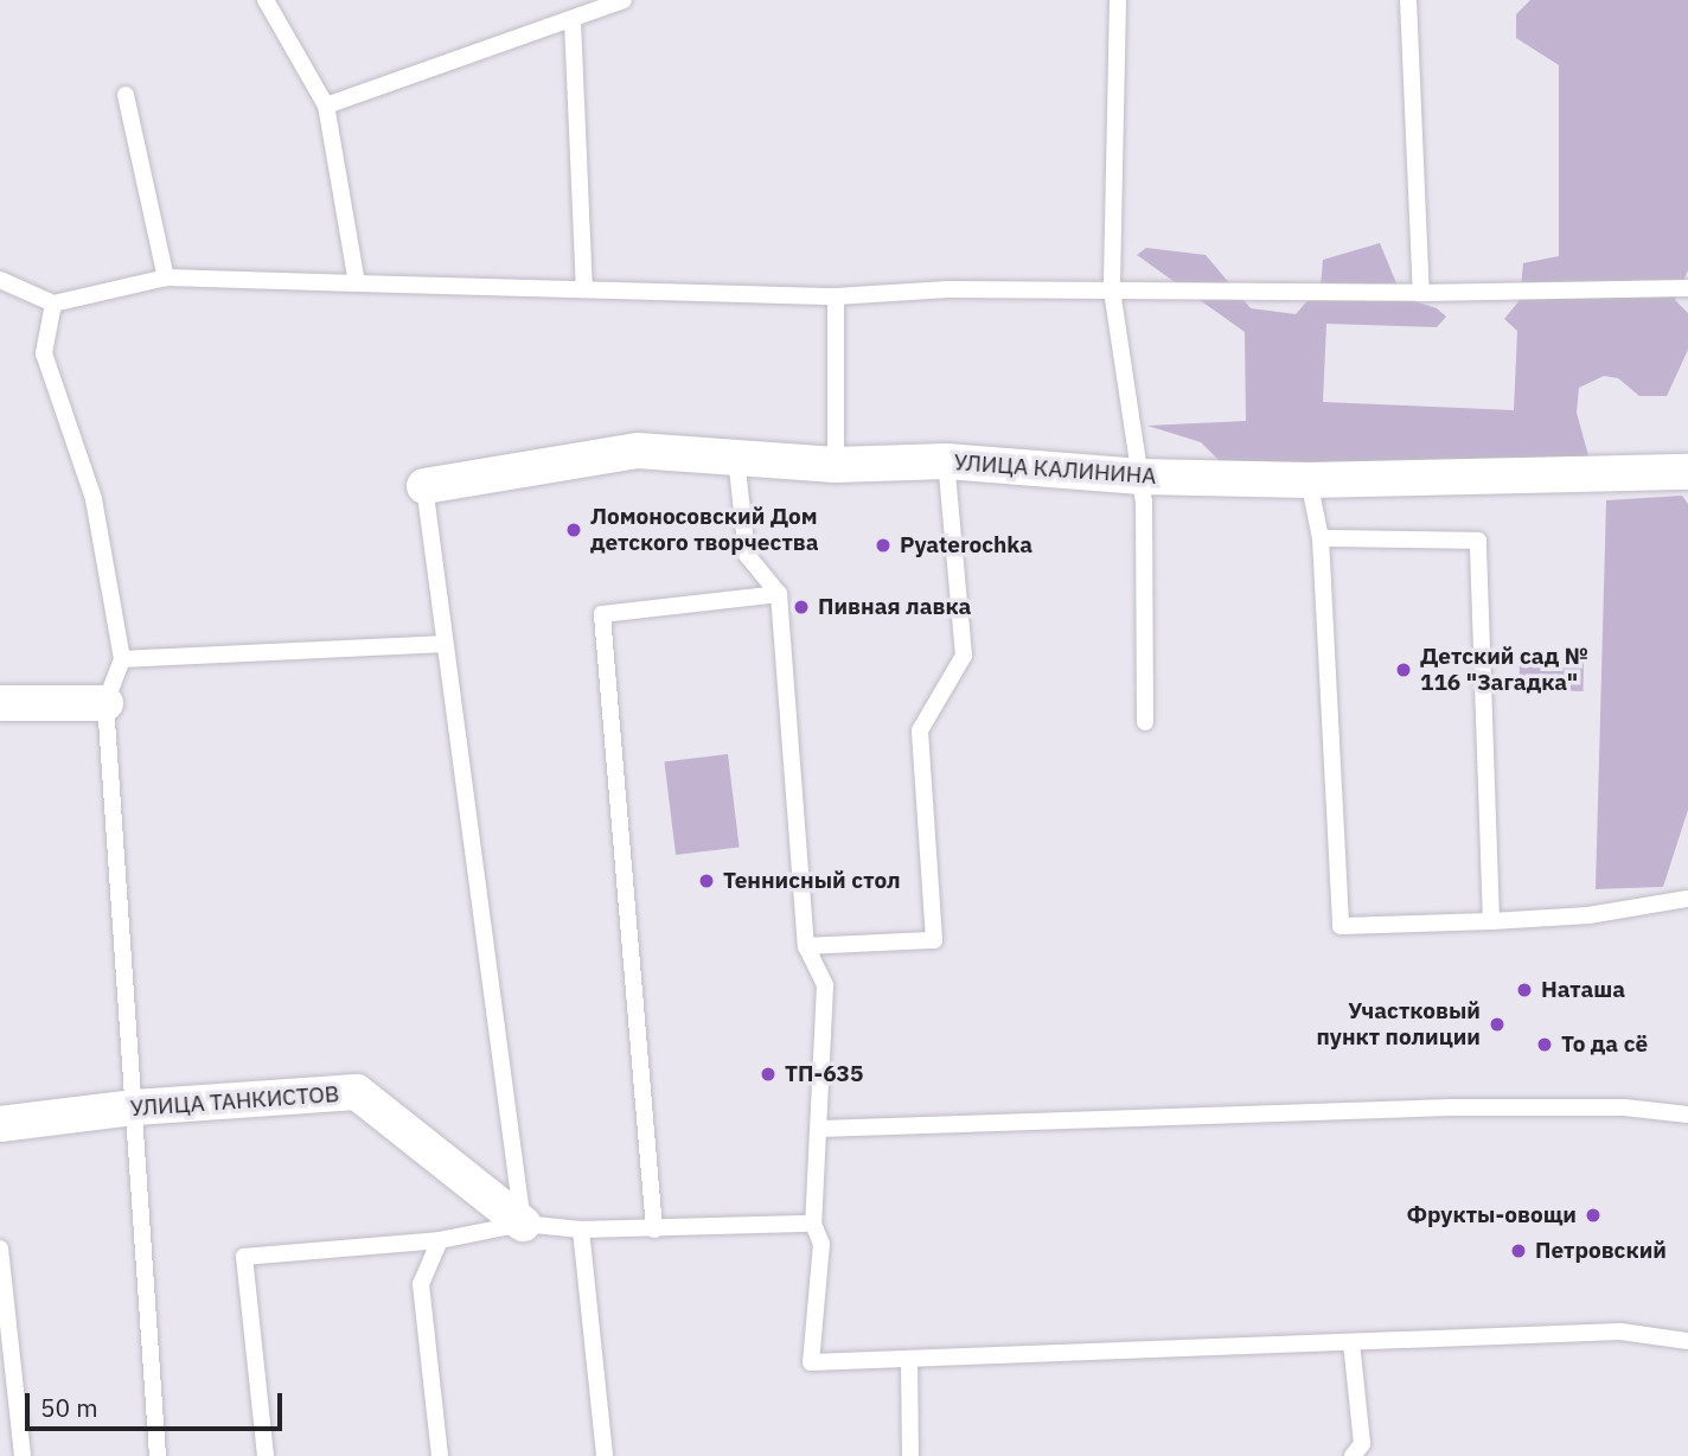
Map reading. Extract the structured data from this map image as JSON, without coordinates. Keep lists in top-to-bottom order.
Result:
{
  "streets": {
    "street": ["УЛИЦА КАЛИНИНА", "УЛИЦА ТАНКИСТОВ"]
  },
  "places": [
    "Ломоносовский Дом детского творчества",
    "Pyaterochka",
    "Пивная лавка",
    "Детский сад № 116 \"Загадка\"",
    "Теннисный стол",
    "Наташа",
    "Участковый пункт полиции",
    "То да сё",
    "ТП-635",
    "Фрукты-овощи",
    "Петровский"
  ],
  "scale_bar": "50 m"
}
